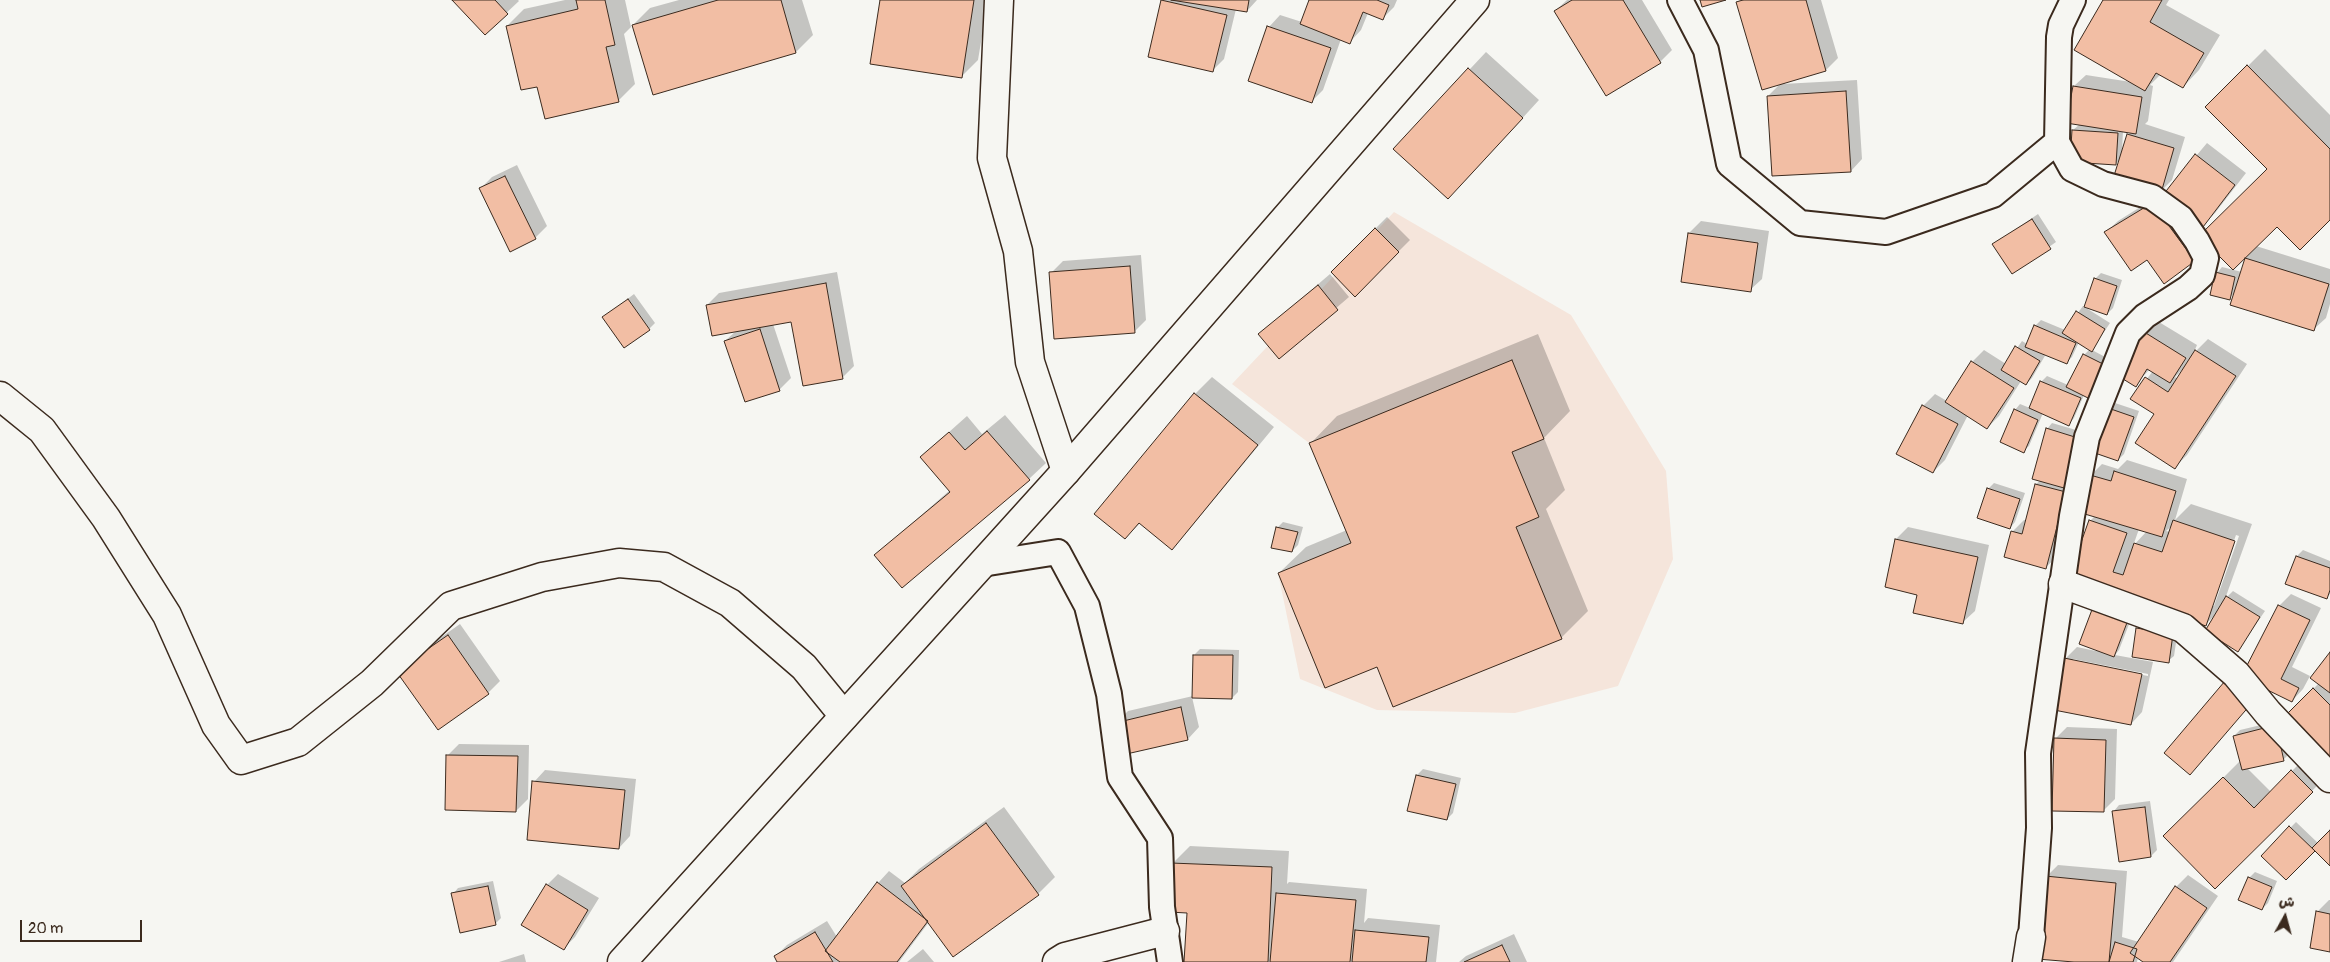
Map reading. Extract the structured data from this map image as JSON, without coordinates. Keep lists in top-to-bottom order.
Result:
{
  "scale_bar": "20 m",
  "north": "top"
}
